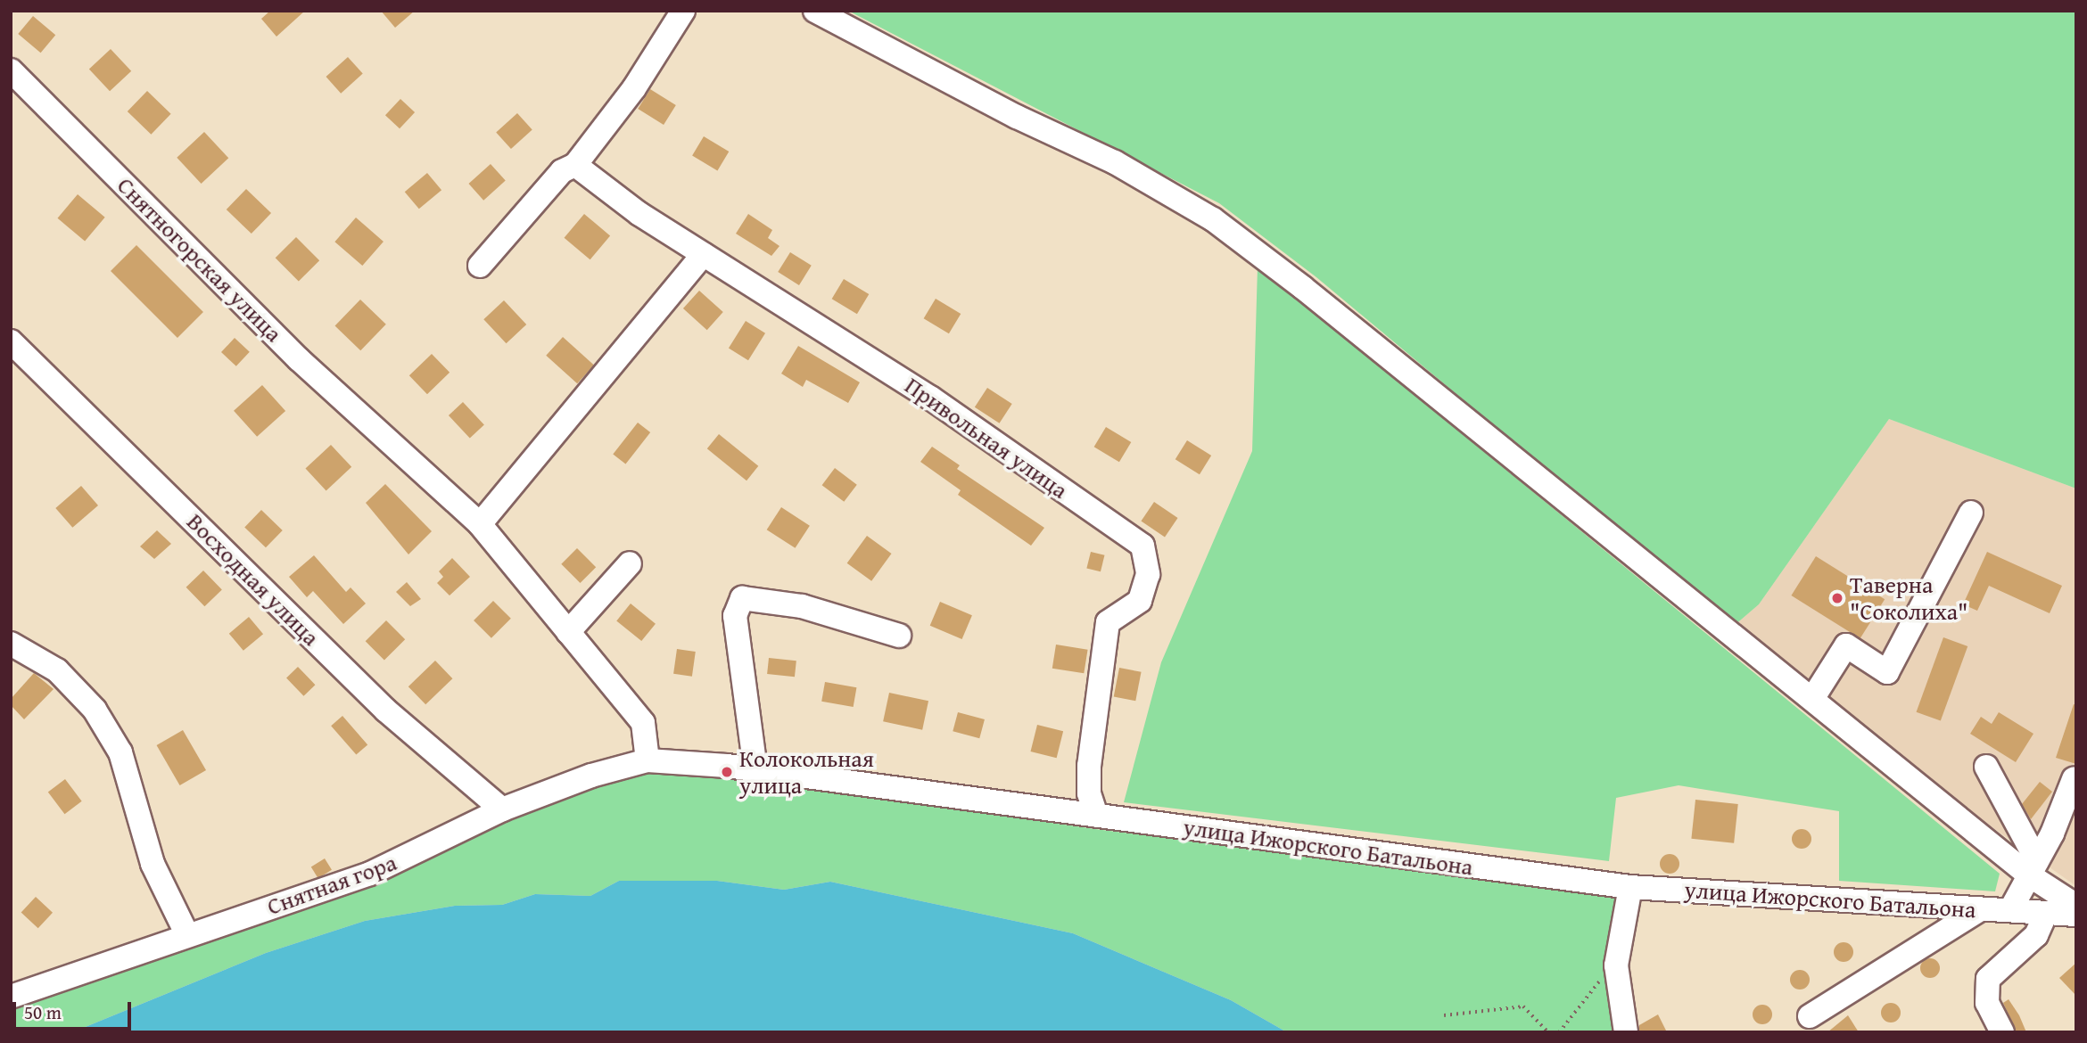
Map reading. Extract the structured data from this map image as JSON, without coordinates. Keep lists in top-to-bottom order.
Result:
{
  "streets": {
    "street": [
      "Снятногорская улица",
      "Привольная улица",
      "Восходная улица",
      "улица Ижорского Батальона",
      "Снятная гора"
    ]
  },
  "crossings": [
    ["Привольная улица", "улица Ижорского Батальона"],
    ["Восходная улица", "Снятная гора"],
    ["улица Ижорского Батальона", "Снятная гора"]
  ],
  "places": ["Таверна \"Соколиха\"", "Колокольная улица"],
  "scale_bar": "50 m"
}
